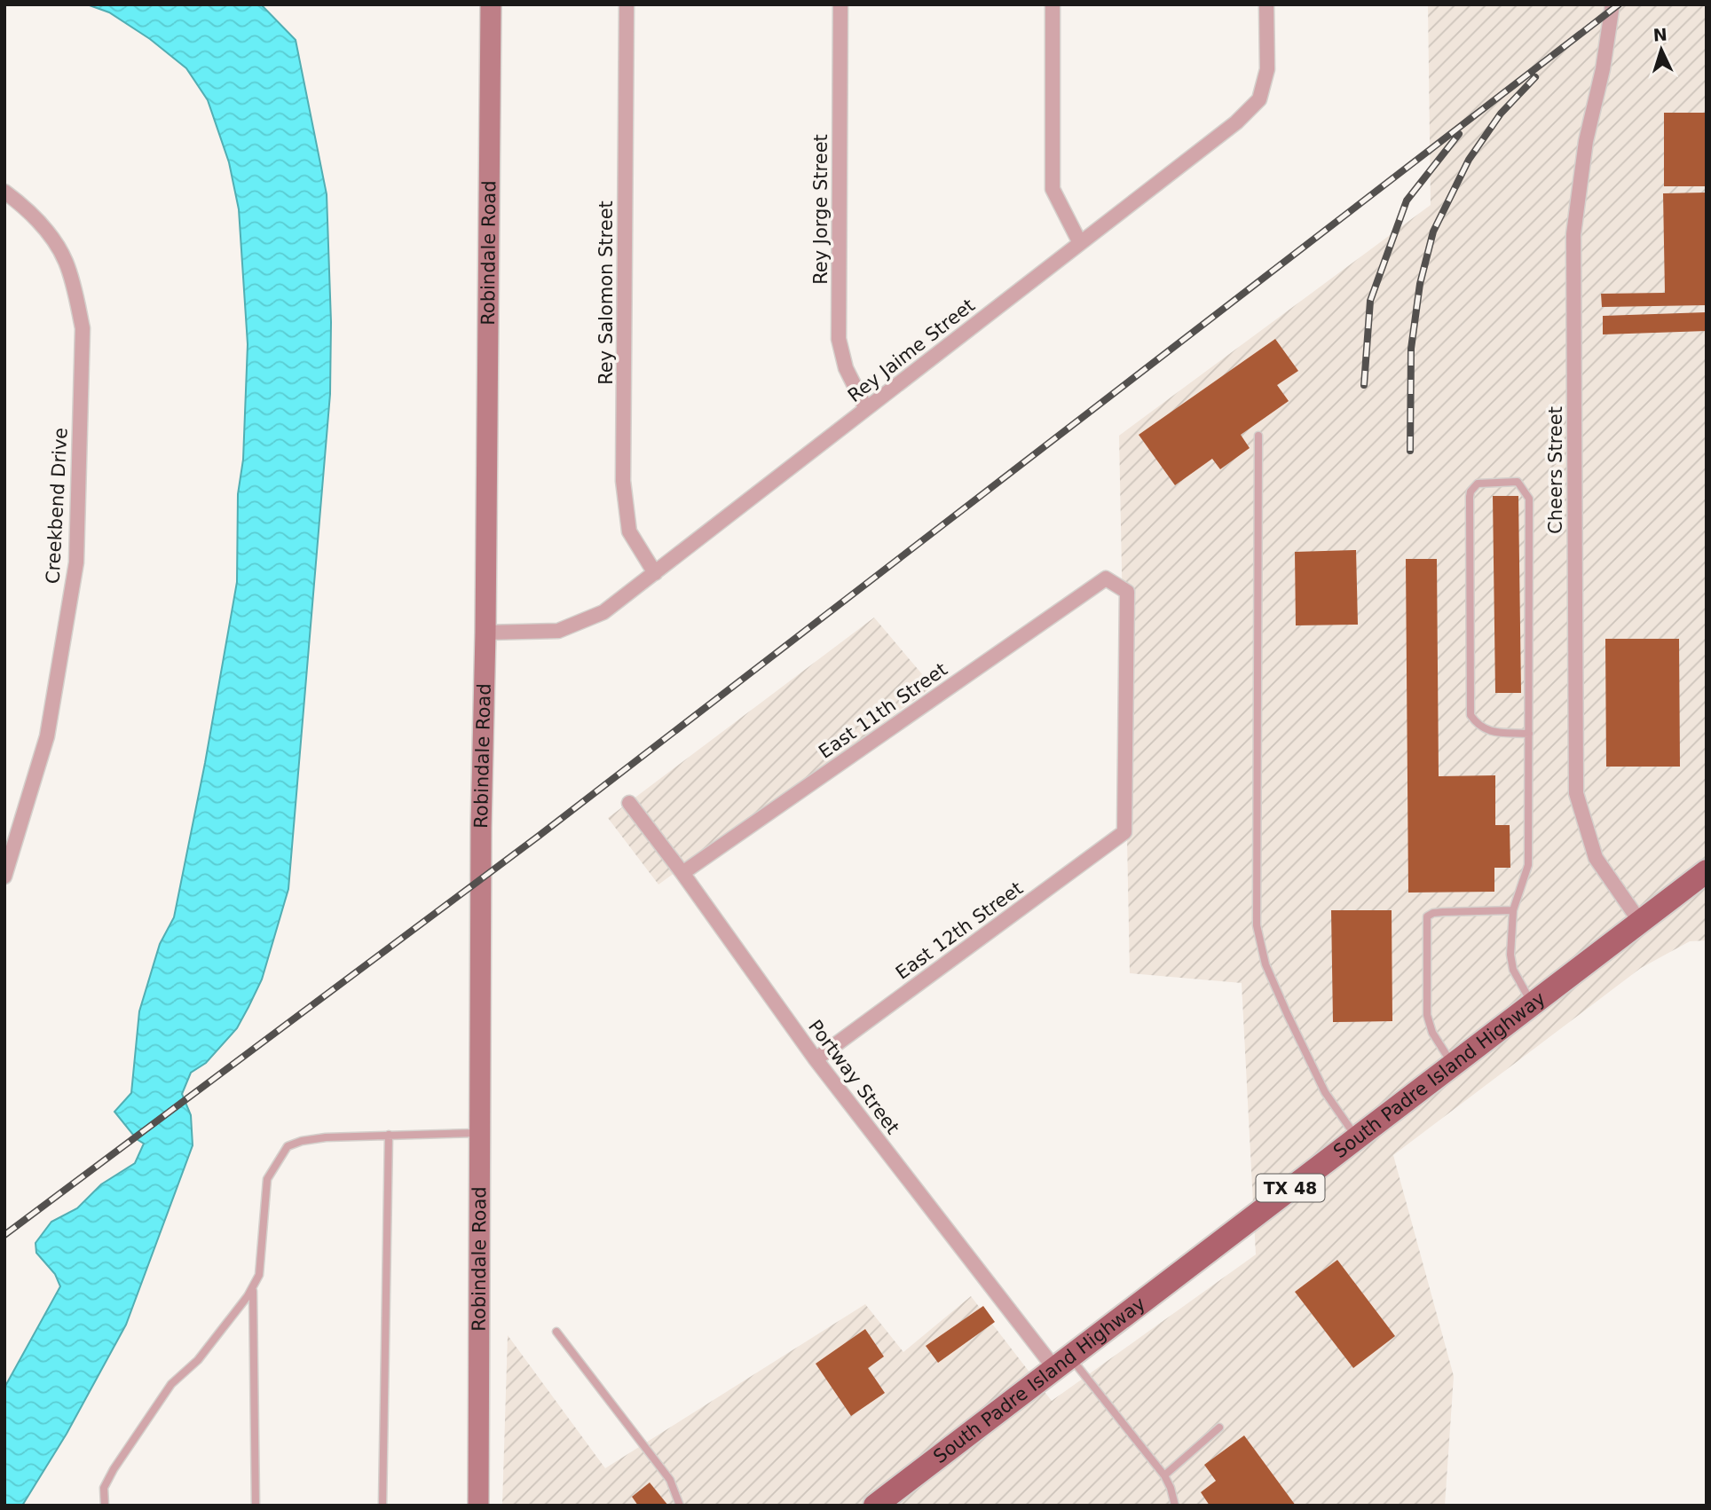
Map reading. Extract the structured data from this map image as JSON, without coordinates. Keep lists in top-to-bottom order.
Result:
{
  "streets": {
    "main road": ["South Padre Island Highway", "TX 48"],
    "street": [
      "Rey Jorge Street",
      "Robindale Road",
      "Rey Salomon Street",
      "Rey Jaime Street",
      "Cheers Street",
      "Creekbend Drive",
      "East 11th Street",
      "East 12th Street",
      "Portway Street"
    ]
  },
  "crossings": [
    ["Rey Jorge Street", "Rey Jaime Street"],
    ["Robindale Road", "Rey Jaime Street"],
    ["Rey Salomon Street", "Rey Jaime Street"],
    ["Cheers Street", "South Padre Island Highway"],
    ["East 11th Street", "East 12th Street"],
    ["East 11th Street", "Portway Street"],
    ["East 12th Street", "Portway Street"],
    ["South Padre Island Highway", "Portway Street"]
  ],
  "north": "top"
}
